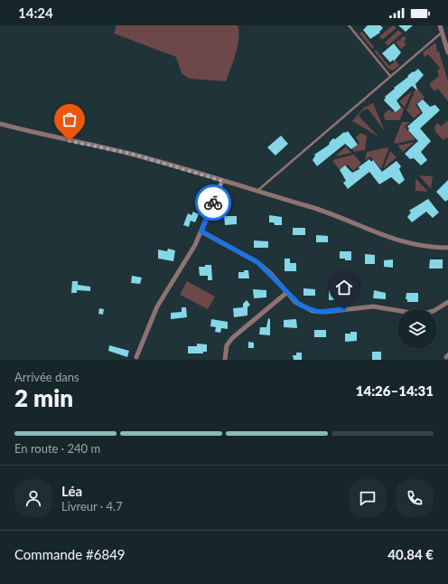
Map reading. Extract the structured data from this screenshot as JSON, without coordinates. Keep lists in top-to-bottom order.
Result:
{
  "page": {
    "status": "14:24",
    "heading": ["2 min", "Arrivée dans", "14:26–14:31"],
    "panel": [
      "Léa",
      "Livreur · 4.7",
      "Commande #6849",
      "40.84 €"
    ],
    "bar": "En route · 240 m"
  }
}
